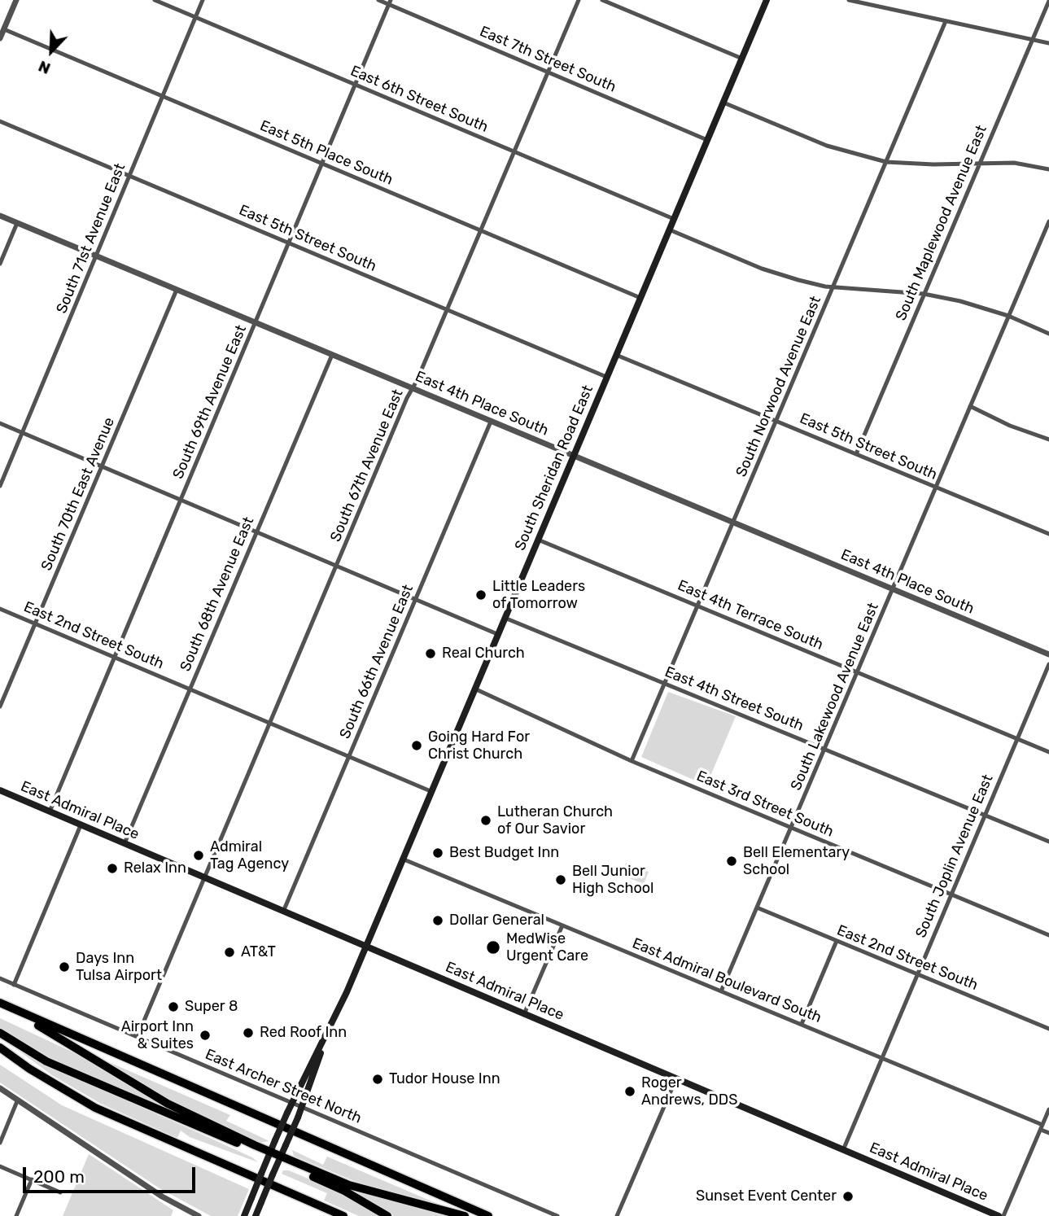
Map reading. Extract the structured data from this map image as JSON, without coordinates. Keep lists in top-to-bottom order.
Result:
{
  "streets": {
    "main road": ["South Sheridan Road East", "East Admiral Place"],
    "street": [
      "East 7th Street South",
      "East 6th Street South",
      "East 5th Place South",
      "South Maplewood Avenue East",
      "South 71st Avenue East",
      "East 5th Street South",
      "South Norwood Avenue East",
      "South 69th Avenue East",
      "East 4th Place South",
      "South 67th Avenue East",
      "South 70th East Avenue",
      "South 68th Avenue East",
      "East 4th Terrace South",
      "East 2nd Street South",
      "South 66th Avenue East",
      "South Lakewood Avenue East",
      "East 4th Street South",
      "East 3rd Street South",
      "South Joplin Avenue East",
      "East Admiral Boulevard South",
      "East Archer Street North"
    ]
  },
  "crossings": [
    ["East 7th Street South", "South 69th Avenue East"],
    ["East 7th Street South", "South 67th Avenue East"],
    ["East 7th Street South", "South Sheridan Road East"],
    ["East 6th Street South", "South 71st Avenue East"],
    ["East 6th Street South", "South 69th Avenue East"],
    ["East 6th Street South", "South 67th Avenue East"],
    ["East 6th Street South", "South Sheridan Road East"],
    ["East 5th Place South", "South 71st Avenue East"],
    ["East 5th Place South", "South 69th Avenue East"],
    ["East 5th Place South", "South 67th Avenue East"],
    ["East 5th Place South", "South Sheridan Road East"],
    ["South Maplewood Avenue East", "East 5th Street South"],
    ["South 71st Avenue East", "East 5th Street South"],
    ["South 71st Avenue East", "East 4th Place South"],
    ["East 5th Street South", "South Norwood Avenue East"],
    ["East 5th Street South", "South 69th Avenue East"],
    ["East 5th Street South", "South 67th Avenue East"],
    ["East 5th Street South", "South Sheridan Road East"],
    ["East 5th Street South", "South Lakewood Avenue East"],
    ["South Norwood Avenue East", "East 4th Place South"],
    ["South Norwood Avenue East", "East 4th Terrace South"],
    ["South Norwood Avenue East", "East 4th Street South"],
    ["South Norwood Avenue East", "East 3rd Street South"],
    ["South 69th Avenue East", "East 4th Place South"],
    ["South 69th Avenue East", "East 2nd Street South"],
    ["South 69th Avenue East", "East Admiral Place"],
    ["East 4th Place South", "South 67th Avenue East"],
    ["East 4th Place South", "South Sheridan Road East"],
    ["East 4th Place South", "South 70th East Avenue"],
    ["East 4th Place South", "South 68th Avenue East"],
    ["East 4th Place South", "South 66th Avenue East"],
    ["East 4th Place South", "South Lakewood Avenue East"],
    ["South 67th Avenue East", "East 2nd Street South"],
    ["South 67th Avenue East", "East Admiral Place"],
    ["South 67th Avenue East", "East Archer Street North"],
    ["South Sheridan Road East", "East 4th Terrace South"],
    ["South Sheridan Road East", "East 2nd Street South"],
    ["South Sheridan Road East", "East 4th Street South"],
    ["South Sheridan Road East", "East 3rd Street South"],
    ["South Sheridan Road East", "East Admiral Place"],
    ["South Sheridan Road East", "East Admiral Boulevard South"],
    ["South 70th East Avenue", "East 2nd Street South"],
    ["South 68th Avenue East", "East 2nd Street South"],
    ["South 68th Avenue East", "East Admiral Place"],
    ["East 4th Terrace South", "South Lakewood Avenue East"],
    ["East 4th Terrace South", "South Joplin Avenue East"],
    ["East 2nd Street South", "South 66th Avenue East"],
    ["East 2nd Street South", "South Lakewood Avenue East"],
    ["East 2nd Street South", "South Joplin Avenue East"],
    ["South 66th Avenue East", "East Admiral Place"],
    ["South Lakewood Avenue East", "East 4th Street South"],
    ["South Lakewood Avenue East", "East 3rd Street South"],
    ["South Lakewood Avenue East", "East Admiral Boulevard South"],
    ["East 4th Street South", "South Joplin Avenue East"],
    ["East 3rd Street South", "South Joplin Avenue East"],
    ["East Admiral Place", "South Joplin Avenue East"],
    ["South Joplin Avenue East", "East Admiral Boulevard South"]
  ],
  "places": [
    "Little Leaders of Tomorrow",
    "Real Church",
    "Going Hard For Christ Church",
    "Lutheran Church of Our Savior",
    "Best Budget Inn",
    "Admiral Tag Agency",
    "Bell Elementary School",
    "Relax Inn",
    "Bell Junior High School",
    "Dollar General",
    "MedWise Urgent Care",
    "AT&T",
    "Days Inn Tulsa Airport",
    "Super 8",
    "Red Roof Inn",
    "Airport Inn & Suites",
    "Tudor House Inn",
    "Roger Andrews, DDS",
    "Sunset Event Center"
  ],
  "scale_bar": "200 m",
  "north": "bottom left"
}
